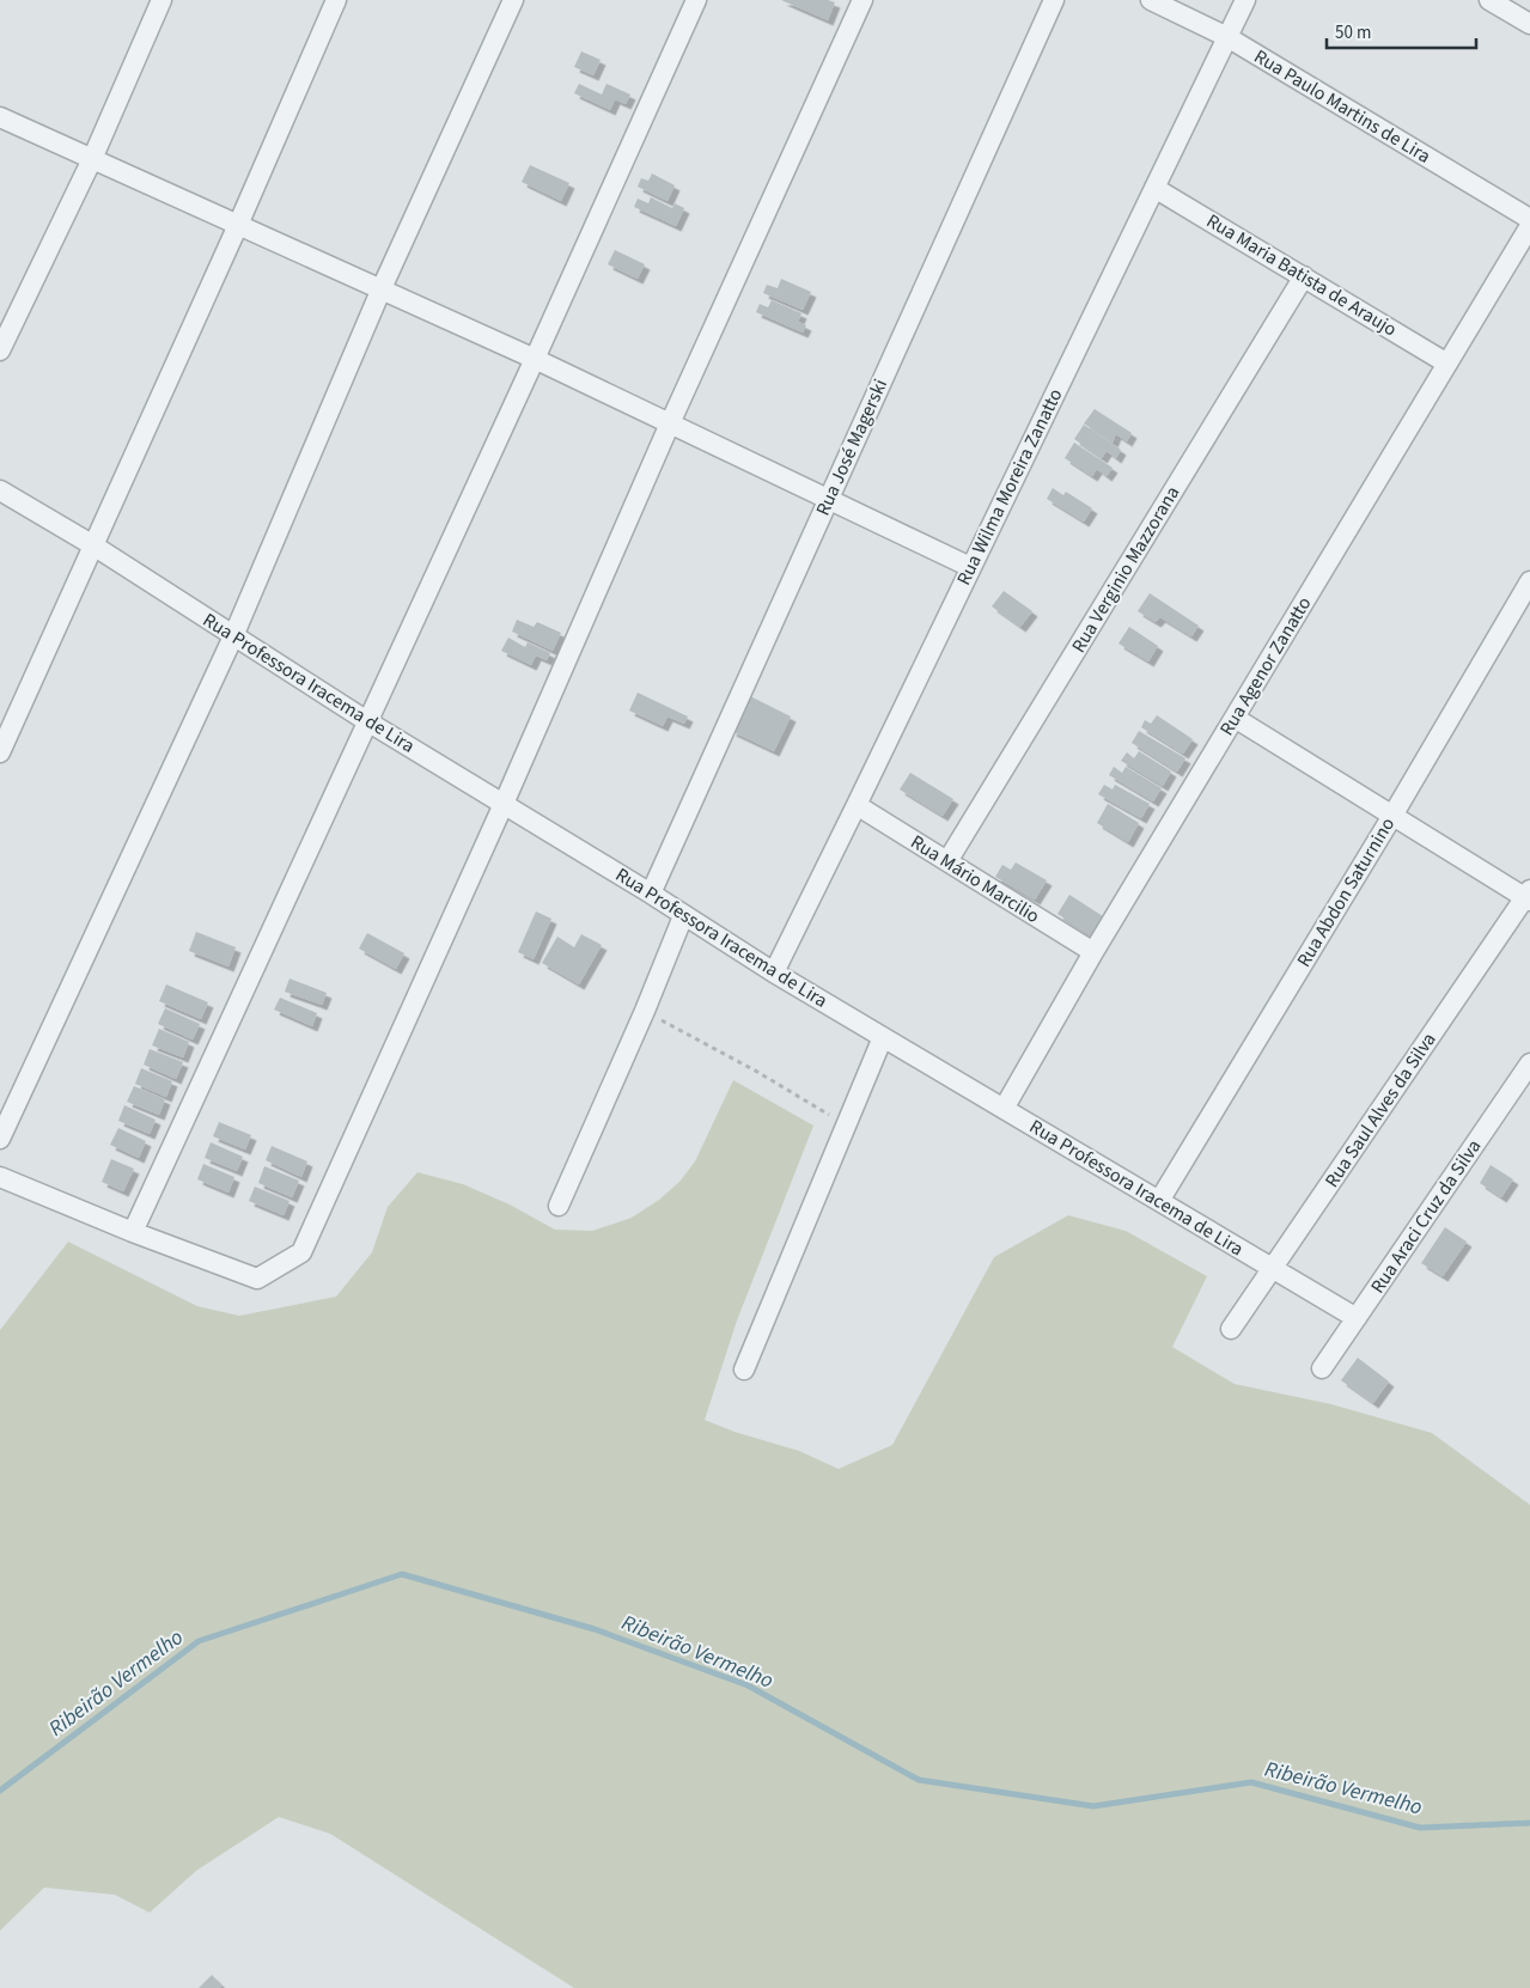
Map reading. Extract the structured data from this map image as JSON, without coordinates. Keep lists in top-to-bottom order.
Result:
{
  "streets": {
    "street": [
      "Rua Paulo Martins de Lira",
      "Rua Maria Batista de Araujo",
      "Rua José Magerski",
      "Rua Wilma Moreira Zanatto",
      "Rua Verginio Mazzorana",
      "Rua Agenor Zanatto",
      "Rua Professora Iracema de Lira",
      "Rua Mário Marcilio",
      "Rua Abdon Saturnino",
      "Rua Saul Alves da Silva",
      "Rua Araci Cruz da Silva"
    ]
  },
  "crossings": [
    ["Rua Paulo Martins de Lira", "Rua Wilma Moreira Zanatto"],
    ["Rua Maria Batista de Araujo", "Rua Wilma Moreira Zanatto"],
    ["Rua Maria Batista de Araujo", "Rua Verginio Mazzorana"],
    ["Rua Maria Batista de Araujo", "Rua Agenor Zanatto"],
    ["Rua José Magerski", "Rua Professora Iracema de Lira"],
    ["Rua Wilma Moreira Zanatto", "Rua Professora Iracema de Lira"],
    ["Rua Wilma Moreira Zanatto", "Rua Mário Marcilio"],
    ["Rua Verginio Mazzorana", "Rua Mário Marcilio"],
    ["Rua Agenor Zanatto", "Rua Professora Iracema de Lira"],
    ["Rua Agenor Zanatto", "Rua Mário Marcilio"],
    ["Rua Professora Iracema de Lira", "Rua Abdon Saturnino"],
    ["Rua Professora Iracema de Lira", "Rua Saul Alves da Silva"],
    ["Rua Professora Iracema de Lira", "Rua Araci Cruz da Silva"]
  ],
  "water": ["Ribeirão Vermelho"],
  "scale_bar": "50 m"
}
